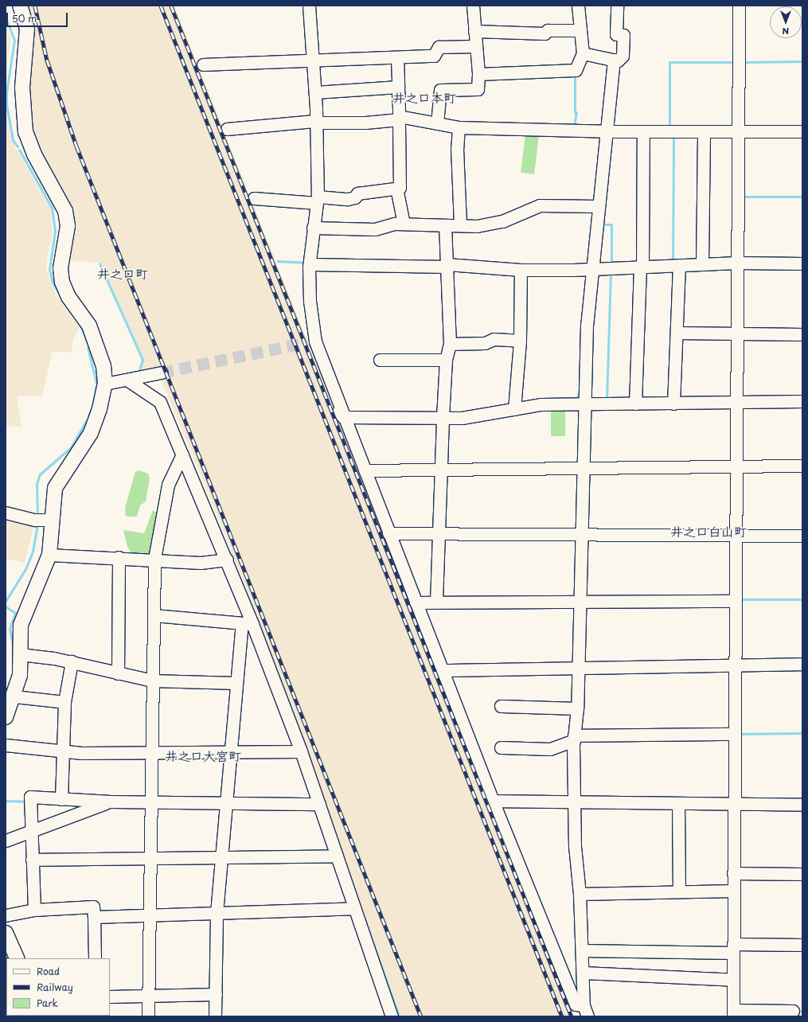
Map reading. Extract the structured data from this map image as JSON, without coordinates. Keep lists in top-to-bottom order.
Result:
{
  "districts": [
    "井之口本町",
    "井之口町",
    "井之口白山町",
    "井之口大宮町"
  ],
  "legend": ["Road", "Railway", "Park"],
  "scale_bar": "50 m",
  "north": "bottom"
}
